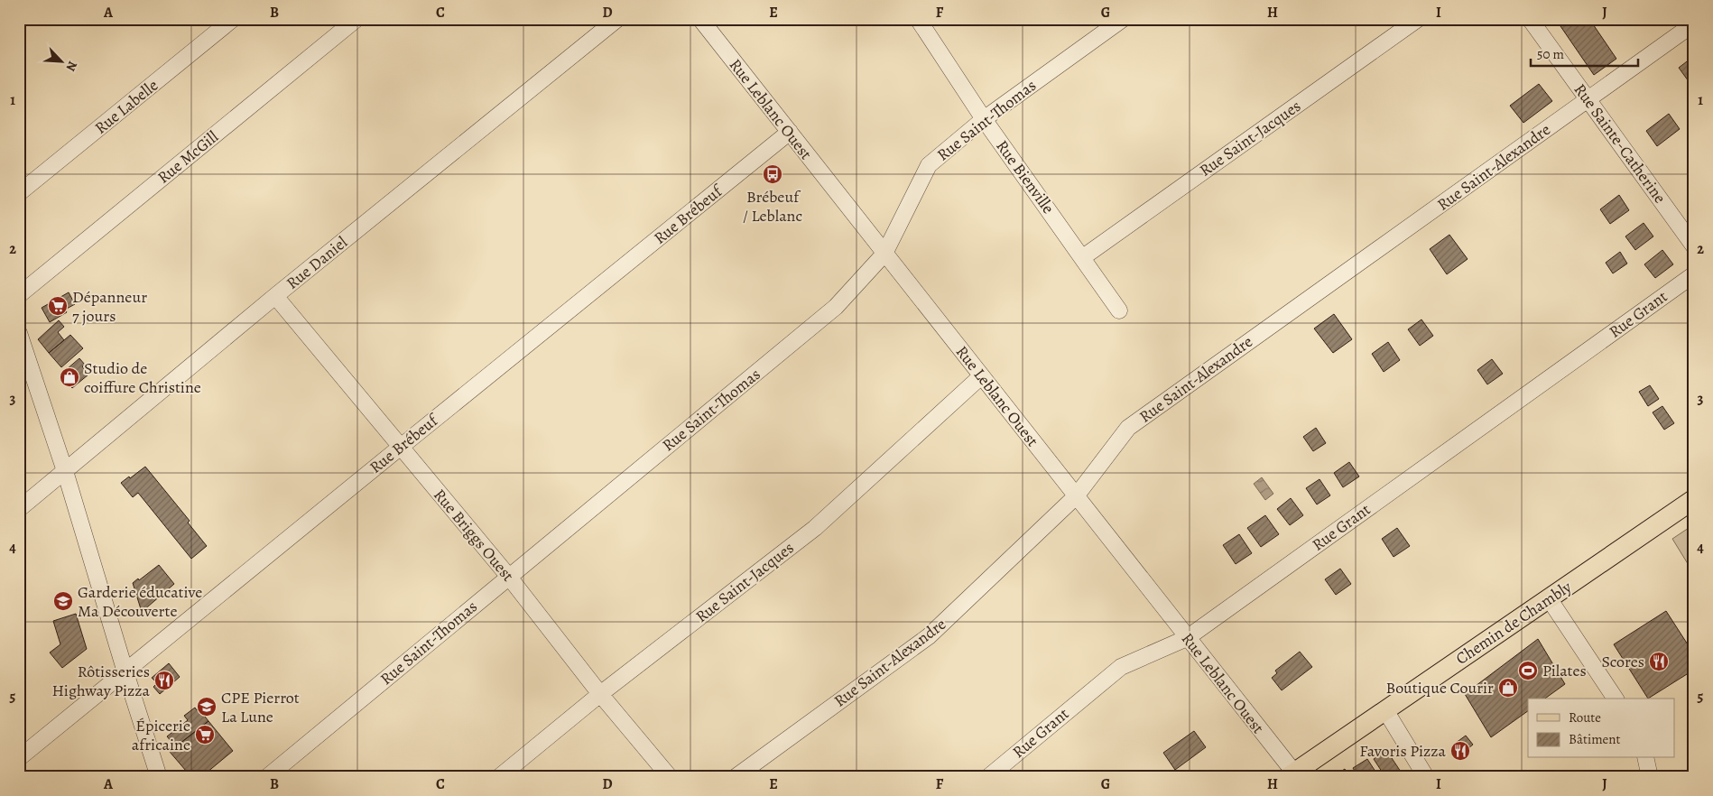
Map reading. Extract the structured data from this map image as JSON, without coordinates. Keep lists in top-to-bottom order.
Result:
{
  "streets": {
    "main road": ["Chemin de Chambly"],
    "street": [
      "Rue Labelle",
      "Rue Leblanc Ouest",
      "Rue Saint-Thomas",
      "Rue Saint-Jacques",
      "Rue Sainte-Catherine",
      "Rue McGill",
      "Rue Saint-Alexandre",
      "Rue Bienville",
      "Rue Brébeuf",
      "Rue Daniel",
      "Rue Grant",
      "Rue Briggs Ouest"
    ]
  },
  "crossings": [
    ["Rue Leblanc Ouest", "Rue Saint-Thomas"],
    ["Rue Leblanc Ouest", "Rue Saint-Jacques"],
    ["Rue Leblanc Ouest", "Rue Saint-Alexandre"],
    ["Rue Leblanc Ouest", "Rue Brébeuf"],
    ["Rue Leblanc Ouest", "Rue Grant"],
    ["Rue Leblanc Ouest", "Chemin de Chambly"],
    ["Rue Saint-Thomas", "Rue Bienville"],
    ["Rue Saint-Thomas", "Rue Briggs Ouest"],
    ["Rue Saint-Jacques", "Rue Bienville"],
    ["Rue Saint-Jacques", "Rue Briggs Ouest"],
    ["Rue Sainte-Catherine", "Rue Saint-Alexandre"],
    ["Rue Brébeuf", "Rue Briggs Ouest"],
    ["Rue Daniel", "Rue Briggs Ouest"]
  ],
  "places": {
    "bus stop": ["Brébeuf / Leblanc"],
    "supermarket": ["Dépanneur 7 jours", "Épicerie africaine"],
    "shop": ["Studio de coiffure Christine", "Boutique Courir"],
    "school or university": ["Garderie éducative Ma Découverte", "CPE Pierrot La Lune"],
    "restaurant": ["Scores", "Rôtisseries Highway Pizza", "Favoris Pizza"],
    "sports": ["Pilates"]
  },
  "legend": ["Route", "Bâtiment"],
  "scale_bar": "50 m",
  "north": "bottom right",
  "grid": {
    "columns": [
      "A",
      "B",
      "C",
      "D",
      "E",
      "F",
      "G",
      "H",
      "I",
      "J"
    ],
    "rows": [
      "1",
      "2",
      "3",
      "4",
      "5"
    ]
  }
}
